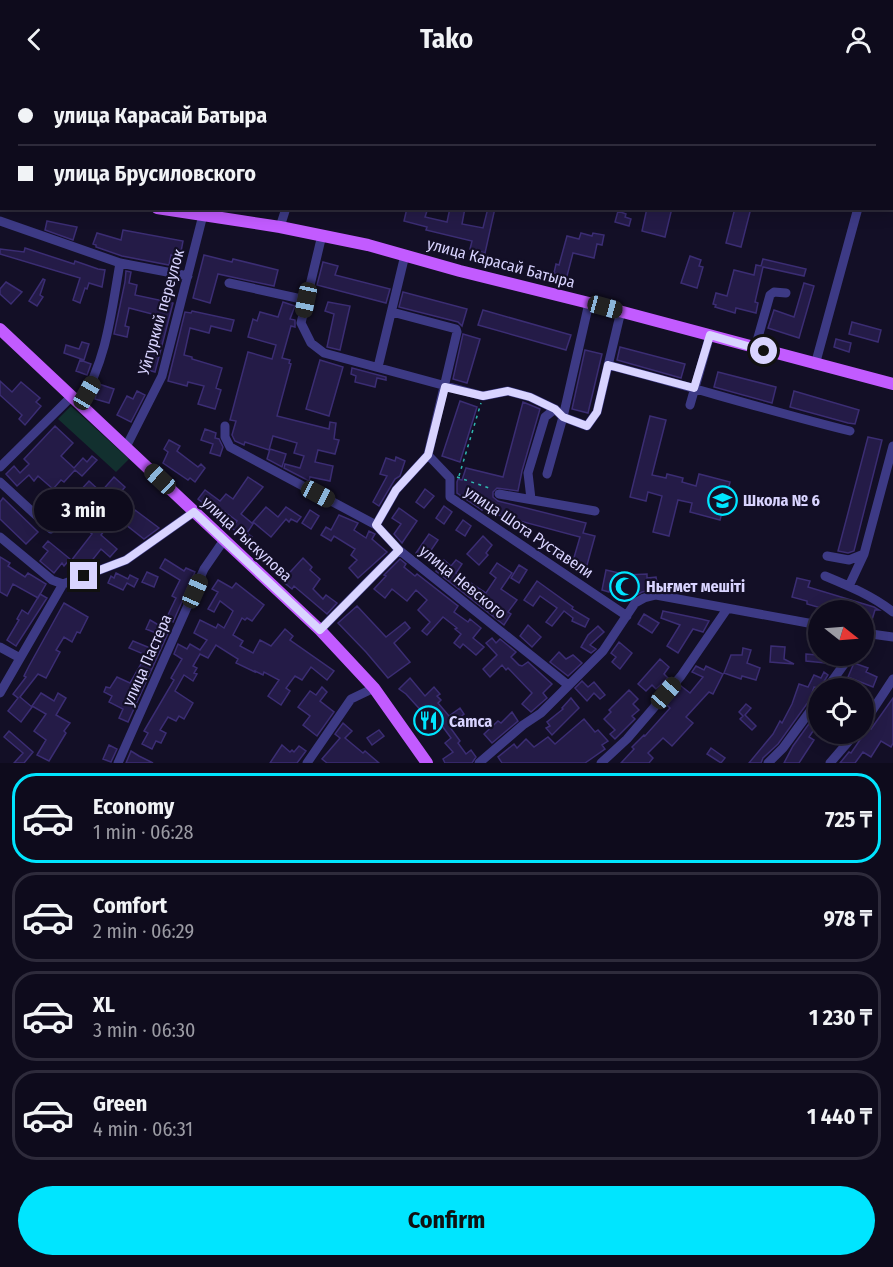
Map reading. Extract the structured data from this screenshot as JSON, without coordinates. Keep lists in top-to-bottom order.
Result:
{
  "streets": {
    "main road": ["улица Карасай Батыра", "улица Рыскулова"],
    "street": [
      "Уйгуркий переулок",
      "улица Шота Руставели",
      "улица Невского",
      "улица Пастера"
    ]
  },
  "crossings": [
    ["улица Карасай Батыра", "Уйгуркий переулок"],
    ["Уйгуркий переулок", "улица Рыскулова"],
    ["улица Рыскулова", "улица Пастера"]
  ],
  "places": {
    "school or university": ["Школа № 6"],
    "mosque": ["Нығмет мешіті"],
    "restaurant": ["Camca"]
  },
  "north": "right",
  "page": {
    "header": "Tako",
    "banner": ["улица Карасай Батыра", "улица Брусиловского"],
    "bubble": "3 min",
    "list": [
      {
        "name": "Economy",
        "note": "1 min · 06:28",
        "value": "725 ₸"
      },
      {
        "name": "Comfort",
        "note": "2 min · 06:29",
        "value": "978 ₸"
      },
      {
        "name": "XL",
        "note": "3 min · 06:30",
        "value": "1 230 ₸"
      },
      {
        "name": "Green",
        "note": "4 min · 06:31",
        "value": "1 440 ₸"
      }
    ],
    "buttons": "Confirm"
  }
}
